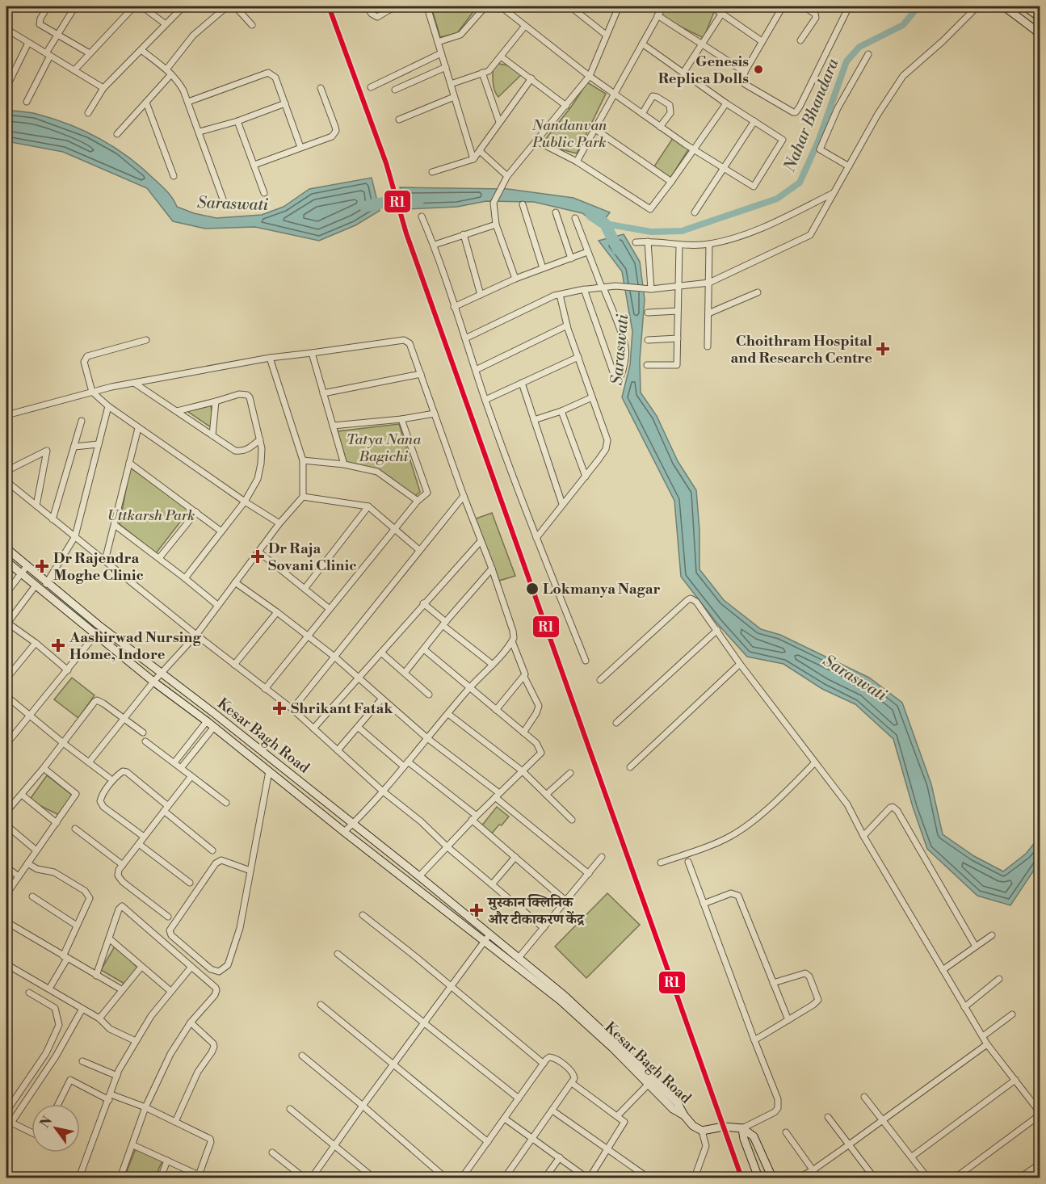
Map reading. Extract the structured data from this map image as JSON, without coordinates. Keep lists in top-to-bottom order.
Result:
{
  "streets": {
    "main road": ["Kesar Bagh Road"]
  },
  "water": ["Nahar Bhandara", "Saraswati"],
  "parks": ["Nandanvan Public Park", "Tatya Nana Bagichi", "Uttkarsh Park"],
  "places": {
    "other": ["Genesis Replica Dolls", "Lokmanya Nagar"],
    "health": [
      "Choithram Hospital and Research Centre",
      "Dr Raja Sovani Clinic",
      "Dr Rajendra Moghe Clinic",
      "Aashirwad Nursing Home, Indore",
      "Shrikant Fatak",
      "मुस्कान क्लिनिक और टीकाकरण केंद्र"
    ]
  },
  "lines": ["transit line R1"],
  "north": "top left"
}
